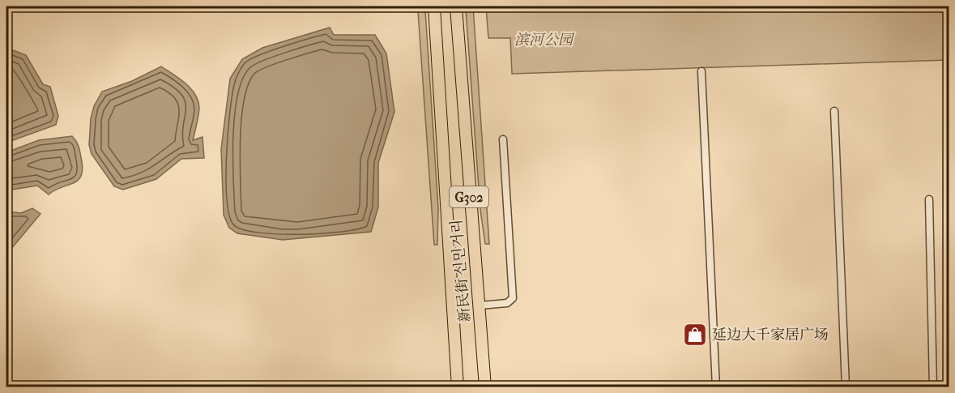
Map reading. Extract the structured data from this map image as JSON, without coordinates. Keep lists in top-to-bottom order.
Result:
{
  "streets": {
    "highway": ["G302", "新民街 신민거리"]
  },
  "parks": ["滨河公园"],
  "places": {
    "shop": ["延边大千家居广场"]
  }
}
